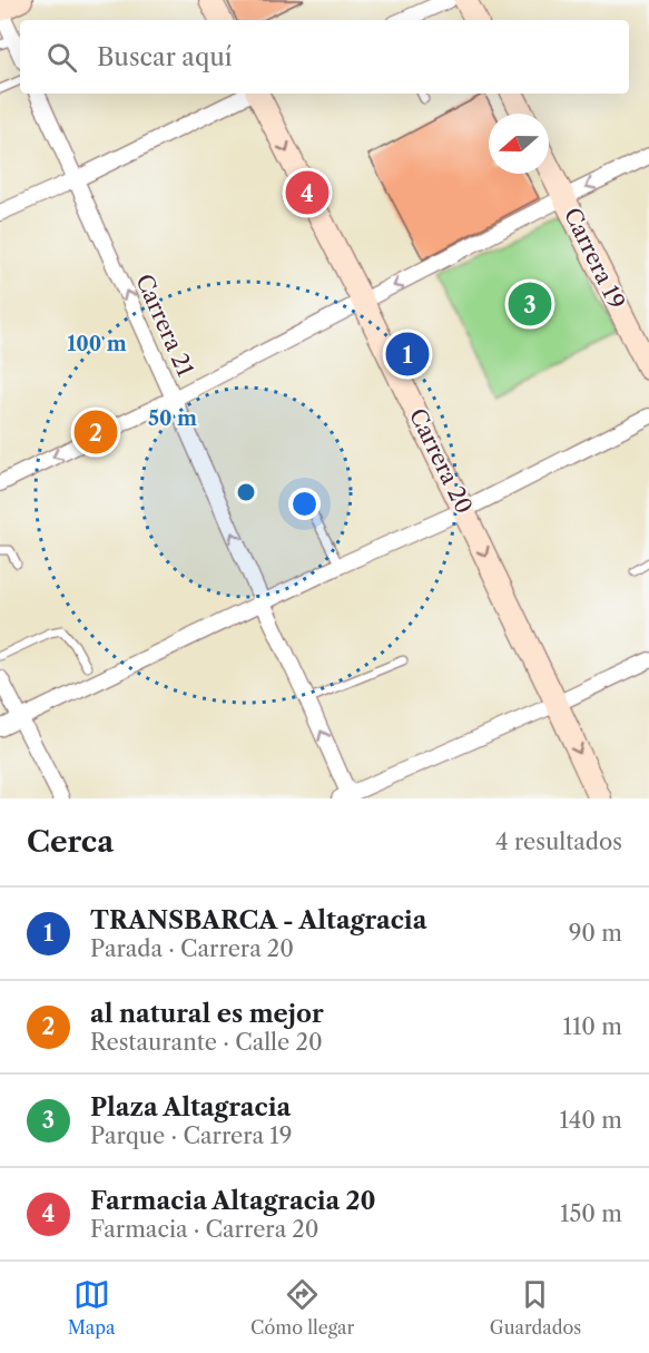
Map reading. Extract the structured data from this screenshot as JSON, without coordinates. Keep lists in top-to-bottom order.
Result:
{
  "streets": {
    "street": ["Carrera 19", "Carrera 21", "Carrera 20"]
  },
  "one_way": ["Carrera 21", "Carrera 20"],
  "north": "left",
  "page": {
    "search": "Buscar aquí",
    "pins": [
      "4",
      "3",
      "1",
      "2"
    ],
    "heading": ["Cerca", "4 resultados"],
    "list": [
      {
        "mark": "1",
        "name": "TRANSBARCA - Altagracia",
        "note": "Parada · Carrera 20",
        "value": "90 m"
      },
      {
        "mark": "2",
        "name": "al natural es mejor",
        "note": "Restaurante · Calle 20",
        "value": "110 m"
      },
      {
        "mark": "3",
        "name": "Plaza Altagracia",
        "note": "Parque · Carrera 19",
        "value": "140 m"
      },
      {
        "mark": "4",
        "name": "Farmacia Altagracia 20",
        "note": "Farmacia · Carrera 20",
        "value": "150 m"
      }
    ],
    "nav": ["Mapa", "Cómo llegar", "Guardados"]
  },
  "rings": ["100 m", "50 m"]
}
